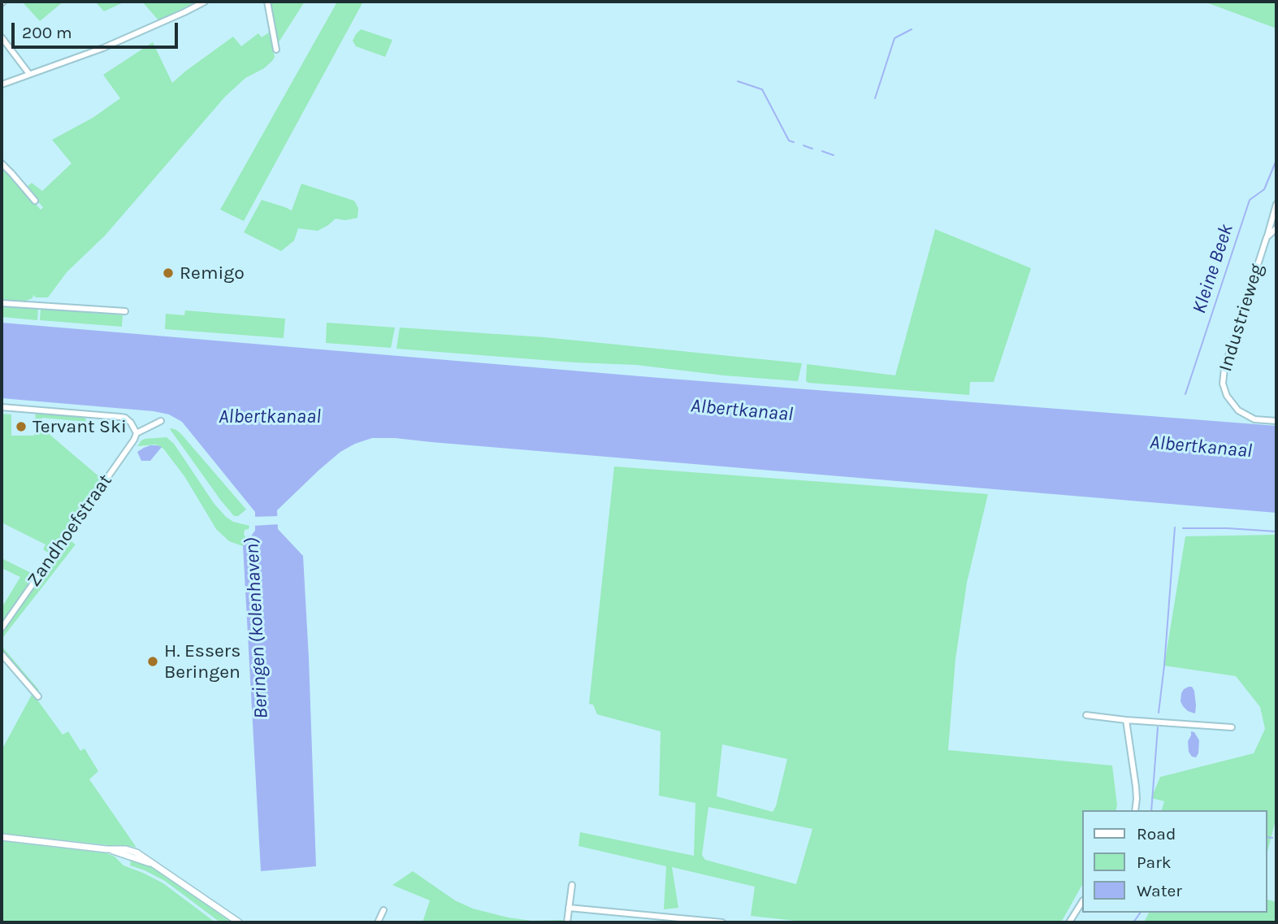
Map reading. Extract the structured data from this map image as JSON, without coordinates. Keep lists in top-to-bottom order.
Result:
{
  "streets": {
    "street": ["Industrieweg", "Zandhoefstraat"]
  },
  "water": ["Kleine Beek", "Albertkanaal", "Beringen (kolenhaven)"],
  "places": ["Remigo", "Tervant Ski", "H. Essers Beringen"],
  "legend": ["Road", "Park", "Water"],
  "scale_bar": "200 m"
}
